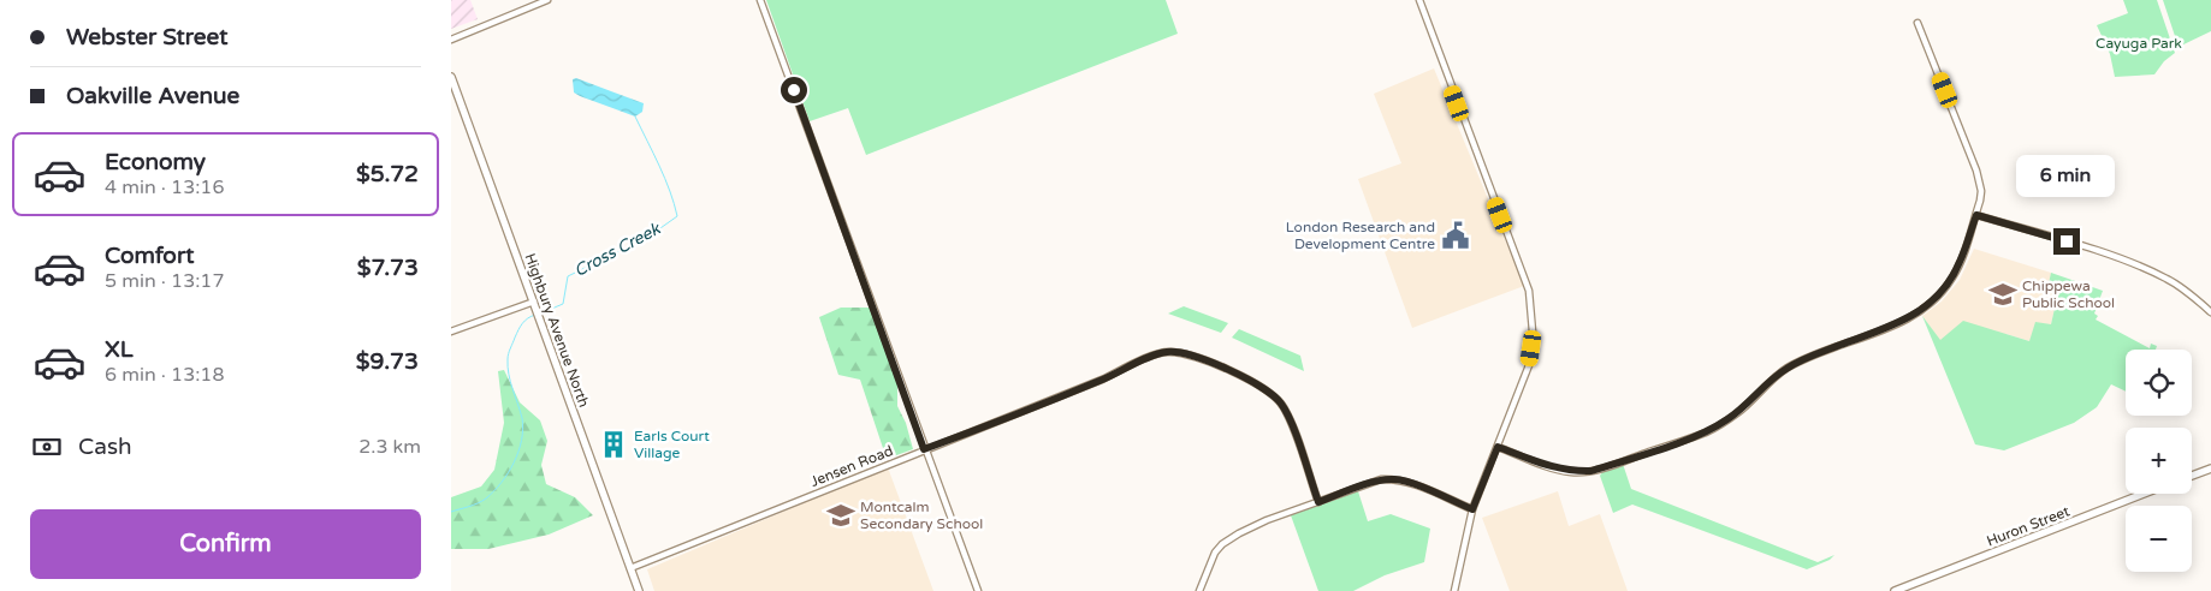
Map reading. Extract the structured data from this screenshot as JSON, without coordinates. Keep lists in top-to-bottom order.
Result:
{
  "streets": {
    "main road": ["Highbury Avenue North", "Huron Street"],
    "street": ["Jensen Road"]
  },
  "crossings": [
    ["Highbury Avenue North", "Jensen Road"]
  ],
  "water": ["Cross Creek"],
  "parks": ["Cayuga Park"],
  "places": {
    "public building": ["London Research and Development Centre"],
    "school or university": ["Chippewa Public School", "Montcalm Secondary School"],
    "building": ["Earls Court Village"]
  },
  "page": {
    "banner": ["Webster Street", "Oakville Avenue"],
    "list": [
      {
        "name": "Economy",
        "note": "4 min · 13:16",
        "value": "$5.72"
      },
      {
        "name": "Comfort",
        "note": "5 min · 13:17",
        "value": "$7.73"
      },
      {
        "name": "XL",
        "note": "6 min · 13:18",
        "value": "$9.73"
      }
    ],
    "bubble": "6 min",
    "map_buttons": ["+", "−"],
    "pay": ["Cash", "2.3 km"],
    "buttons": "Confirm"
  }
}
